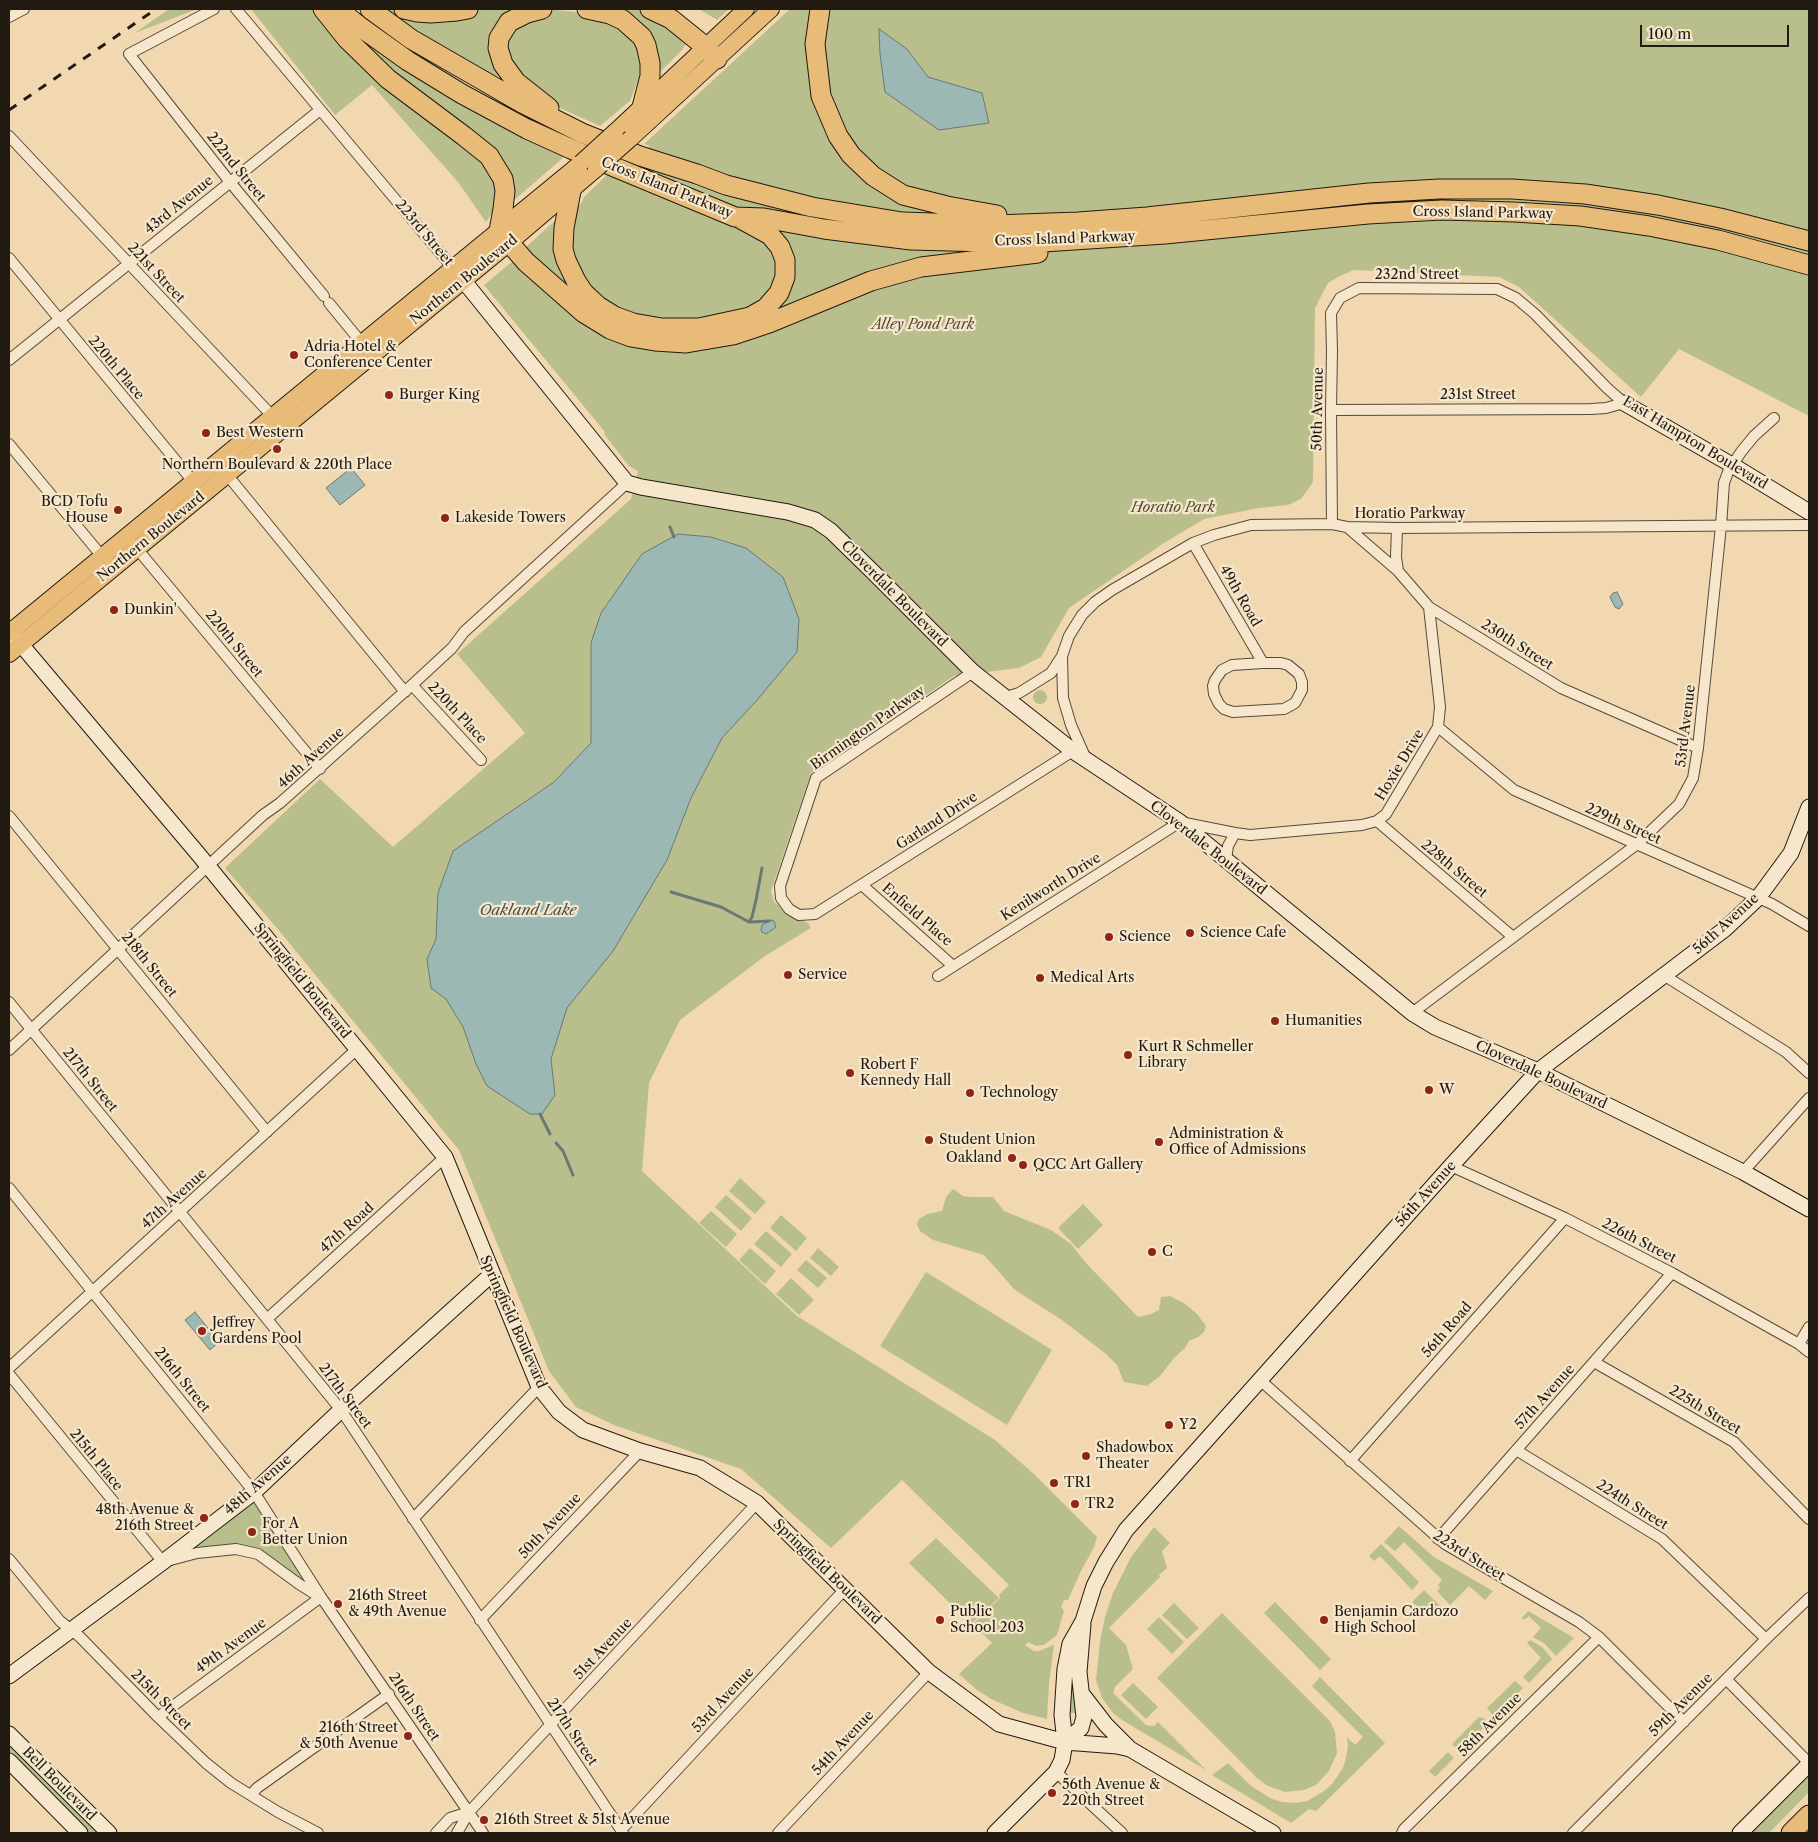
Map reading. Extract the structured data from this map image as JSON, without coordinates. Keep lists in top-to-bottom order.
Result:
{
  "streets": {
    "highway": ["Cross Island Parkway"],
    "main road": ["Northern Boulevard"],
    "street": [
      "222nd Street",
      "43rd Avenue",
      "223rd Street",
      "221st Street",
      "232nd Street",
      "220th Place",
      "231st Street",
      "50th Avenue",
      "East Hampton Boulevard",
      "Horatio Parkway",
      "Cloverdale Boulevard",
      "49th Road",
      "220th Street",
      "230th Street",
      "53rd Avenue",
      "Birmington Parkway",
      "46th Avenue",
      "Hoxie Drive",
      "Garland Drive",
      "229th Street",
      "228th Street",
      "Kenilworth Drive",
      "Enfield Place",
      "56th Avenue",
      "218th Street",
      "Springfield Boulevard",
      "217th Street",
      "47th Avenue",
      "47th Road",
      "226th Street",
      "56th Road",
      "216th Street",
      "57th Avenue",
      "225th Street",
      "215th Place",
      "48th Avenue",
      "224th Street",
      "49th Avenue",
      "51st Avenue",
      "215th Street",
      "59th Avenue",
      "58th Avenue",
      "54th Avenue",
      "Bell Boulevard"
    ]
  },
  "crossings": [
    ["222nd Street", "43rd Avenue"],
    ["222nd Street", "Northern Boulevard"],
    ["43rd Avenue", "223rd Street"],
    ["43rd Avenue", "221st Street"],
    ["43rd Avenue", "220th Place"],
    ["223rd Street", "Northern Boulevard"],
    ["223rd Street", "Cloverdale Boulevard"],
    ["223rd Street", "46th Avenue"],
    ["223rd Street", "56th Avenue"],
    ["223rd Street", "56th Road"],
    ["223rd Street", "57th Avenue"],
    ["223rd Street", "59th Avenue"],
    ["223rd Street", "58th Avenue"],
    ["221st Street", "Northern Boulevard"],
    ["232nd Street", "50th Avenue"],
    ["232nd Street", "East Hampton Boulevard"],
    ["Northern Boulevard", "220th Place"],
    ["Northern Boulevard", "220th Street"],
    ["Northern Boulevard", "Springfield Boulevard"],
    ["220th Place", "46th Avenue"],
    ["231st Street", "50th Avenue"],
    ["231st Street", "East Hampton Boulevard"],
    ["50th Avenue", "Horatio Parkway"],
    ["50th Avenue", "Springfield Boulevard"],
    ["50th Avenue", "217th Street"],
    ["East Hampton Boulevard", "53rd Avenue"],
    ["Horatio Parkway", "Cloverdale Boulevard"],
    ["Horatio Parkway", "49th Road"],
    ["Horatio Parkway", "230th Street"],
    ["Horatio Parkway", "53rd Avenue"],
    ["Cloverdale Boulevard", "53rd Avenue"],
    ["Cloverdale Boulevard", "Birmington Parkway"],
    ["Cloverdale Boulevard", "46th Avenue"],
    ["Cloverdale Boulevard", "Hoxie Drive"],
    ["Cloverdale Boulevard", "Garland Drive"],
    ["Cloverdale Boulevard", "Kenilworth Drive"],
    ["Cloverdale Boulevard", "56th Avenue"],
    ["220th Street", "46th Avenue"],
    ["230th Street", "53rd Avenue"],
    ["230th Street", "Hoxie Drive"],
    ["53rd Avenue", "229th Street"],
    ["53rd Avenue", "228th Street"],
    ["53rd Avenue", "Springfield Boulevard"],
    ["53rd Avenue", "217th Street"],
    ["Birmington Parkway", "Garland Drive"],
    ["46th Avenue", "218th Street"],
    ["46th Avenue", "Springfield Boulevard"],
    ["46th Avenue", "217th Street"],
    ["Hoxie Drive", "229th Street"],
    ["Hoxie Drive", "228th Street"],
    ["Hoxie Drive", "Kenilworth Drive"],
    ["Garland Drive", "Enfield Place"],
    ["229th Street", "56th Avenue"],
    ["Kenilworth Drive", "Enfield Place"],
    ["56th Avenue", "Springfield Boulevard"],
    ["56th Avenue", "226th Street"],
    ["218th Street", "47th Avenue"],
    ["Springfield Boulevard", "47th Avenue"],
    ["Springfield Boulevard", "47th Road"],
    ["Springfield Boulevard", "48th Avenue"],
    ["Springfield Boulevard", "51st Avenue"],
    ["Springfield Boulevard", "54th Avenue"],
    ["217th Street", "47th Avenue"],
    ["217th Street", "47th Road"],
    ["217th Street", "48th Avenue"],
    ["217th Street", "51st Avenue"],
    ["47th Avenue", "216th Street"],
    ["226th Street", "56th Road"],
    ["226th Street", "57th Avenue"],
    ["216th Street", "215th Place"],
    ["216th Street", "48th Avenue"],
    ["216th Street", "49th Avenue"],
    ["216th Street", "51st Avenue"],
    ["57th Avenue", "225th Street"],
    ["57th Avenue", "224th Street"],
    ["215th Place", "48th Avenue"],
    ["48th Avenue", "215th Street"],
    ["224th Street", "59th Avenue"],
    ["49th Avenue", "215th Street"]
  ],
  "water": ["Oakland Lake"],
  "parks": ["Alley Pond Park", "Horatio Park"],
  "places": [
    "Adria Hotel & Conference Center",
    "Burger King",
    "Best Western",
    "Northern Boulevard & 220th Place",
    "BCD Tofu House",
    "Lakeside Towers",
    "Dunkin'",
    "Science Cafe",
    "Science",
    "Service",
    "Medical Arts",
    "Humanities",
    "Kurt R Schmeller Library",
    "Robert F Kennedy Hall",
    "W",
    "Technology",
    "Student Union",
    "Administration & Office of Admissions",
    "Oakland",
    "QCC Art Gallery",
    "C",
    "Jeffrey Gardens Pool",
    "Y2",
    "Shadowbox Theater",
    "TR1",
    "TR2",
    "48th Avenue & 216th Street",
    "For A Better Union",
    "216th Street & 49th Avenue",
    "Public School 203",
    "Benjamin Cardozo High School",
    "216th Street & 50th Avenue",
    "56th Avenue & 220th Street",
    "216th Street & 51st Avenue"
  ],
  "scale_bar": "100 m"
}
